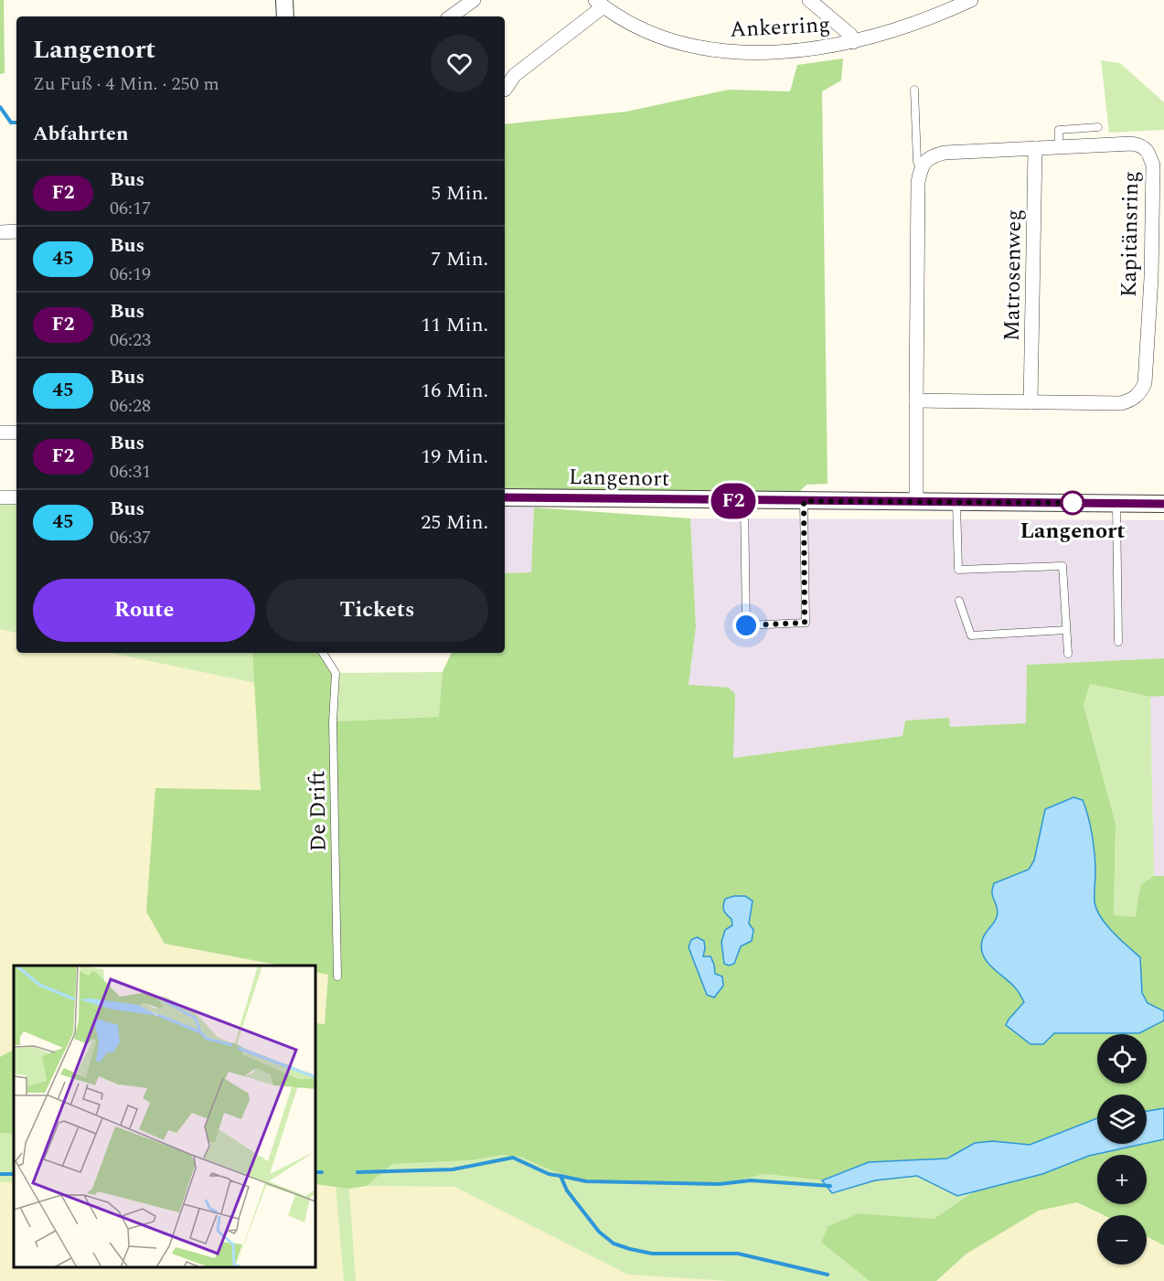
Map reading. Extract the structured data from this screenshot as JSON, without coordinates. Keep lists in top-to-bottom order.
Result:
{
  "streets": {
    "street": [
      "Ankerring",
      "Kapitänsring",
      "Matrosenweg",
      "Langenort"
    ],
    "lane": ["De Drift"]
  },
  "crossings": [
    ["Kapitänsring", "Matrosenweg"]
  ],
  "places": ["Langenort"],
  "lines": ["bus line F2"],
  "page": {
    "on_map": "F2",
    "heading": [
      ["Langenort", "Zu Fuß · 4 Min. · 250 m"],
      "Abfahrten"
    ],
    "list": [
      {
        "mark": "F2",
        "name": "Bus",
        "note": "06:17",
        "value": "5 Min."
      },
      {
        "mark": "45",
        "name": "Bus",
        "note": "06:19",
        "value": "7 Min."
      },
      {
        "mark": "F2",
        "name": "Bus",
        "note": "06:23",
        "value": "11 Min."
      },
      {
        "mark": "45",
        "name": "Bus",
        "note": "06:28",
        "value": "16 Min."
      },
      {
        "mark": "F2",
        "name": "Bus",
        "note": "06:31",
        "value": "19 Min."
      },
      {
        "mark": "45",
        "name": "Bus",
        "note": "06:37",
        "value": "25 Min."
      }
    ],
    "buttons": ["Route", "Tickets"],
    "map_buttons": ["+", "−"]
  }
}
